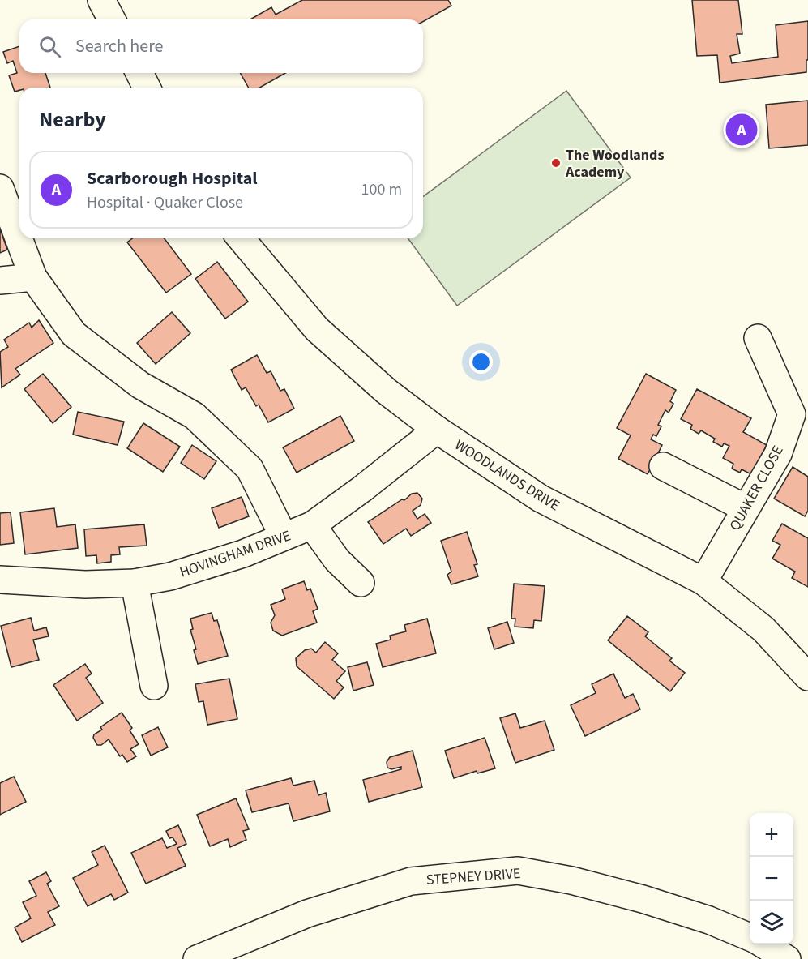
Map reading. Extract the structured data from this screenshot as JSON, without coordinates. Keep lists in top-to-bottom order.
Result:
{
  "streets": {
    "street": [
      "WOODLANDS DRIVE",
      "QUAKER CLOSE",
      "HOVINGHAM DRIVE",
      "STEPNEY DRIVE"
    ]
  },
  "crossings": [
    ["WOODLANDS DRIVE", "QUAKER CLOSE"],
    ["WOODLANDS DRIVE", "HOVINGHAM DRIVE"]
  ],
  "places": ["The Woodlands Academy"],
  "page": {
    "search": "Search here",
    "heading": "Nearby",
    "pins": "A",
    "list": [
      {
        "mark": "A",
        "name": "Scarborough Hospital",
        "note": "Hospital · Quaker Close",
        "value": "100 m"
      }
    ],
    "map_buttons": ["+", "−"]
  }
}
